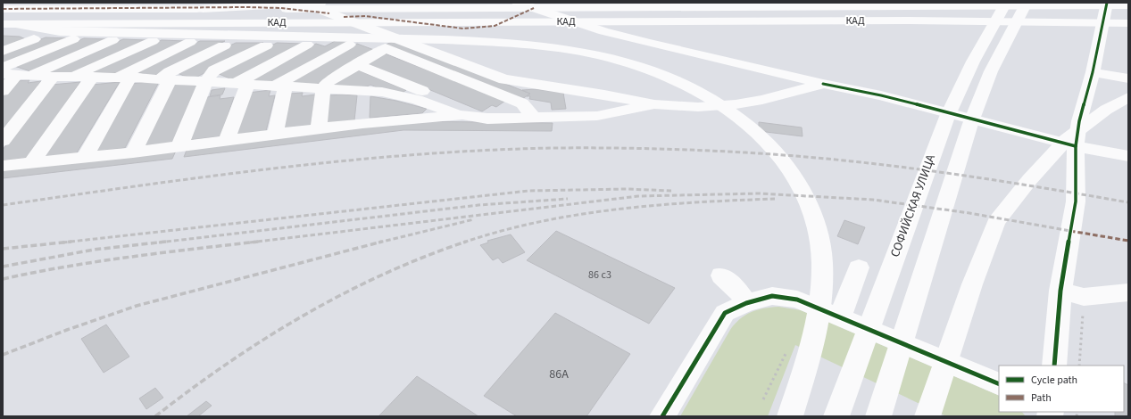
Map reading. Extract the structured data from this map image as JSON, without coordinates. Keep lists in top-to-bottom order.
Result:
{
  "streets": {
    "main road": ["КАД", "СОФИЙСКАЯ УЛИЦА"]
  },
  "house_numbers": ["86 с3", "86А"],
  "legend": ["Cycle path", "Path"]
}
